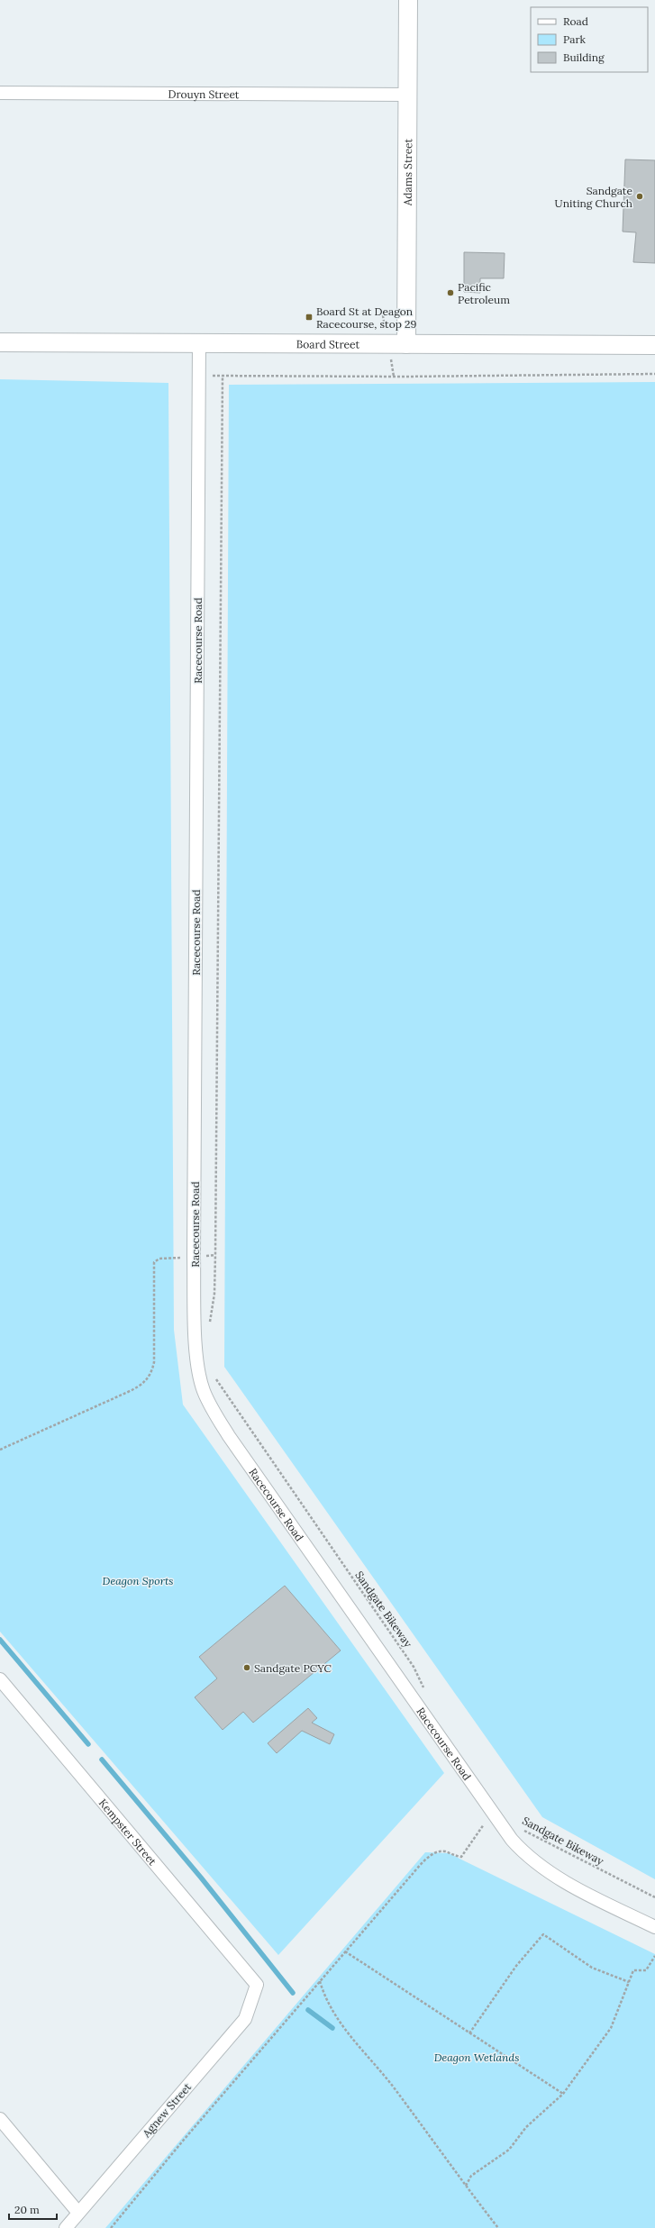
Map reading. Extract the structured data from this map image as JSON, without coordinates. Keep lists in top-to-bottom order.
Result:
{
  "streets": {
    "main road": ["Adams Street", "Board Street"],
    "street": [
      "Drouyn Street",
      "Racecourse Road",
      "Kempster Street",
      "Agnew Street"
    ],
    "path": ["Sandgate Bikeway"]
  },
  "crossings": [
    ["Drouyn Street", "Adams Street"],
    ["Adams Street", "Board Street"],
    ["Board Street", "Racecourse Road"],
    ["Kempster Street", "Agnew Street"]
  ],
  "parks": ["Deagon Sports", "Deagon Wetlands"],
  "places": {
    "other": ["Sandgate Uniting Church", "Pacific Petroleum", "Sandgate PCYC"],
    "transit": ["Board St at Deagon Racecourse, stop 29"]
  },
  "legend": ["Road", "Park", "Building"],
  "scale_bar": "20 m"
}
